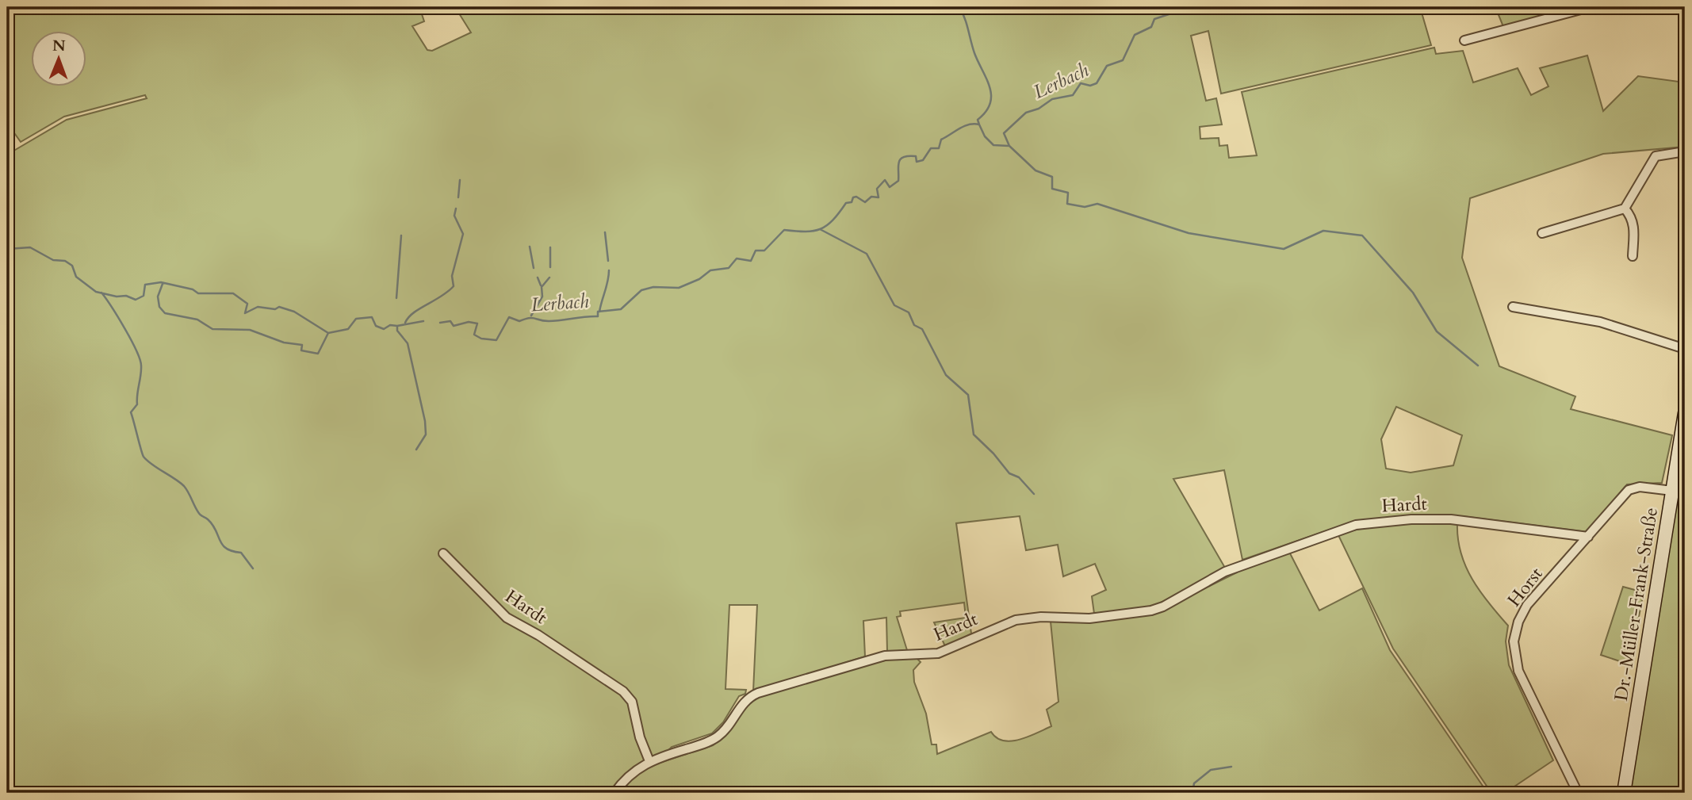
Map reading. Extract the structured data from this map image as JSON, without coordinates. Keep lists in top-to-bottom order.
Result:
{
  "streets": {
    "main road": ["Dr.-Müller-Frank-Straße"],
    "street": ["Hardt", "Horst"]
  },
  "crossings": [
    ["Hardt", "Horst"],
    ["Horst", "Dr.-Müller-Frank-Straße"]
  ],
  "water": ["Lerbach"],
  "north": "top"
}
